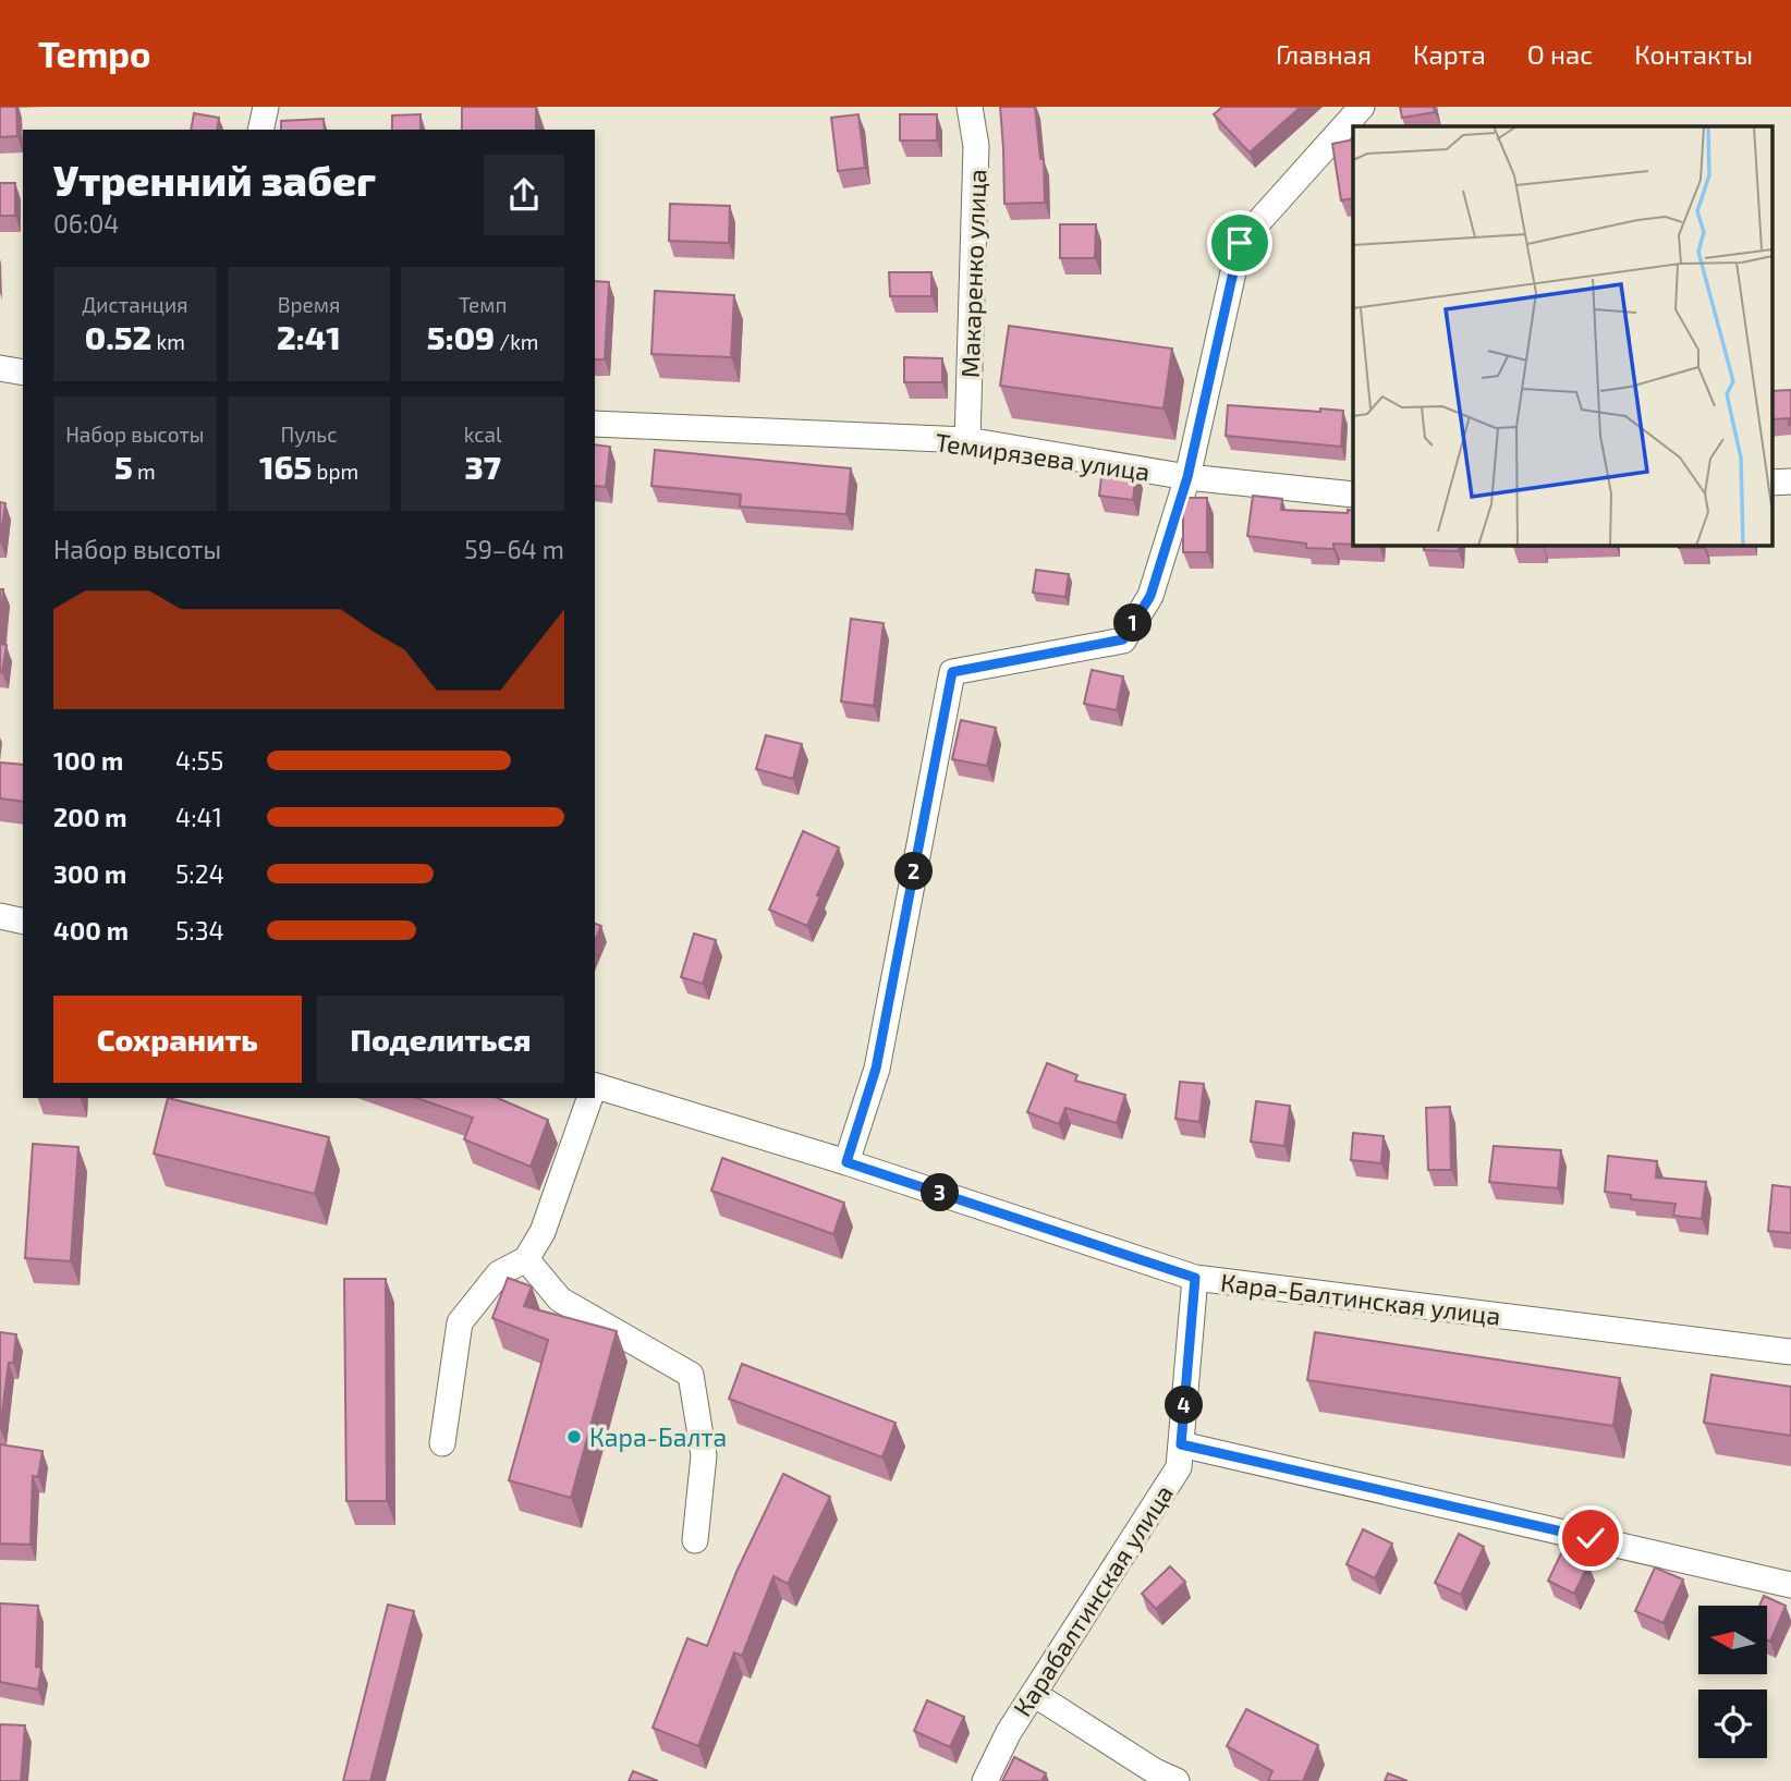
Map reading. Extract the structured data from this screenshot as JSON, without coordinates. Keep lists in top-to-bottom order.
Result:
{
  "streets": {
    "street": [
      "Макаренко улица",
      "Темирязева улица",
      "Кара-Балтинская улица",
      "Карабалтинская улица"
    ]
  },
  "crossings": [
    ["Макаренко улица", "Темирязева улица"],
    ["Кара-Балтинская улица", "Карабалтинская улица"]
  ],
  "places": ["Кара-Балта"],
  "north": "left",
  "page": {
    "header": "Tempo",
    "nav": [
      "Главная",
      "Карта",
      "О нас",
      "Контакты"
    ],
    "heading": ["Утренний забег", "06:04"],
    "stats": [
      ["Дистанция", "0.52 km"],
      ["Время", "2:41"],
      ["Темп", "5:09 /km"],
      ["Набор высоты", "5 m"],
      ["Пульс", "165 bpm"],
      ["kcal", "37"]
    ],
    "chart": ["Набор высоты", "59–64 m"],
    "pins": [
      "1",
      "2",
      "3",
      "4"
    ],
    "list": [
      {
        "name": "100 m",
        "note": "4:55"
      },
      {
        "name": "200 m",
        "note": "4:41"
      },
      {
        "name": "300 m",
        "note": "5:24"
      },
      {
        "name": "400 m",
        "note": "5:34"
      }
    ],
    "buttons": ["Сохранить", "Поделиться"]
  }
}
